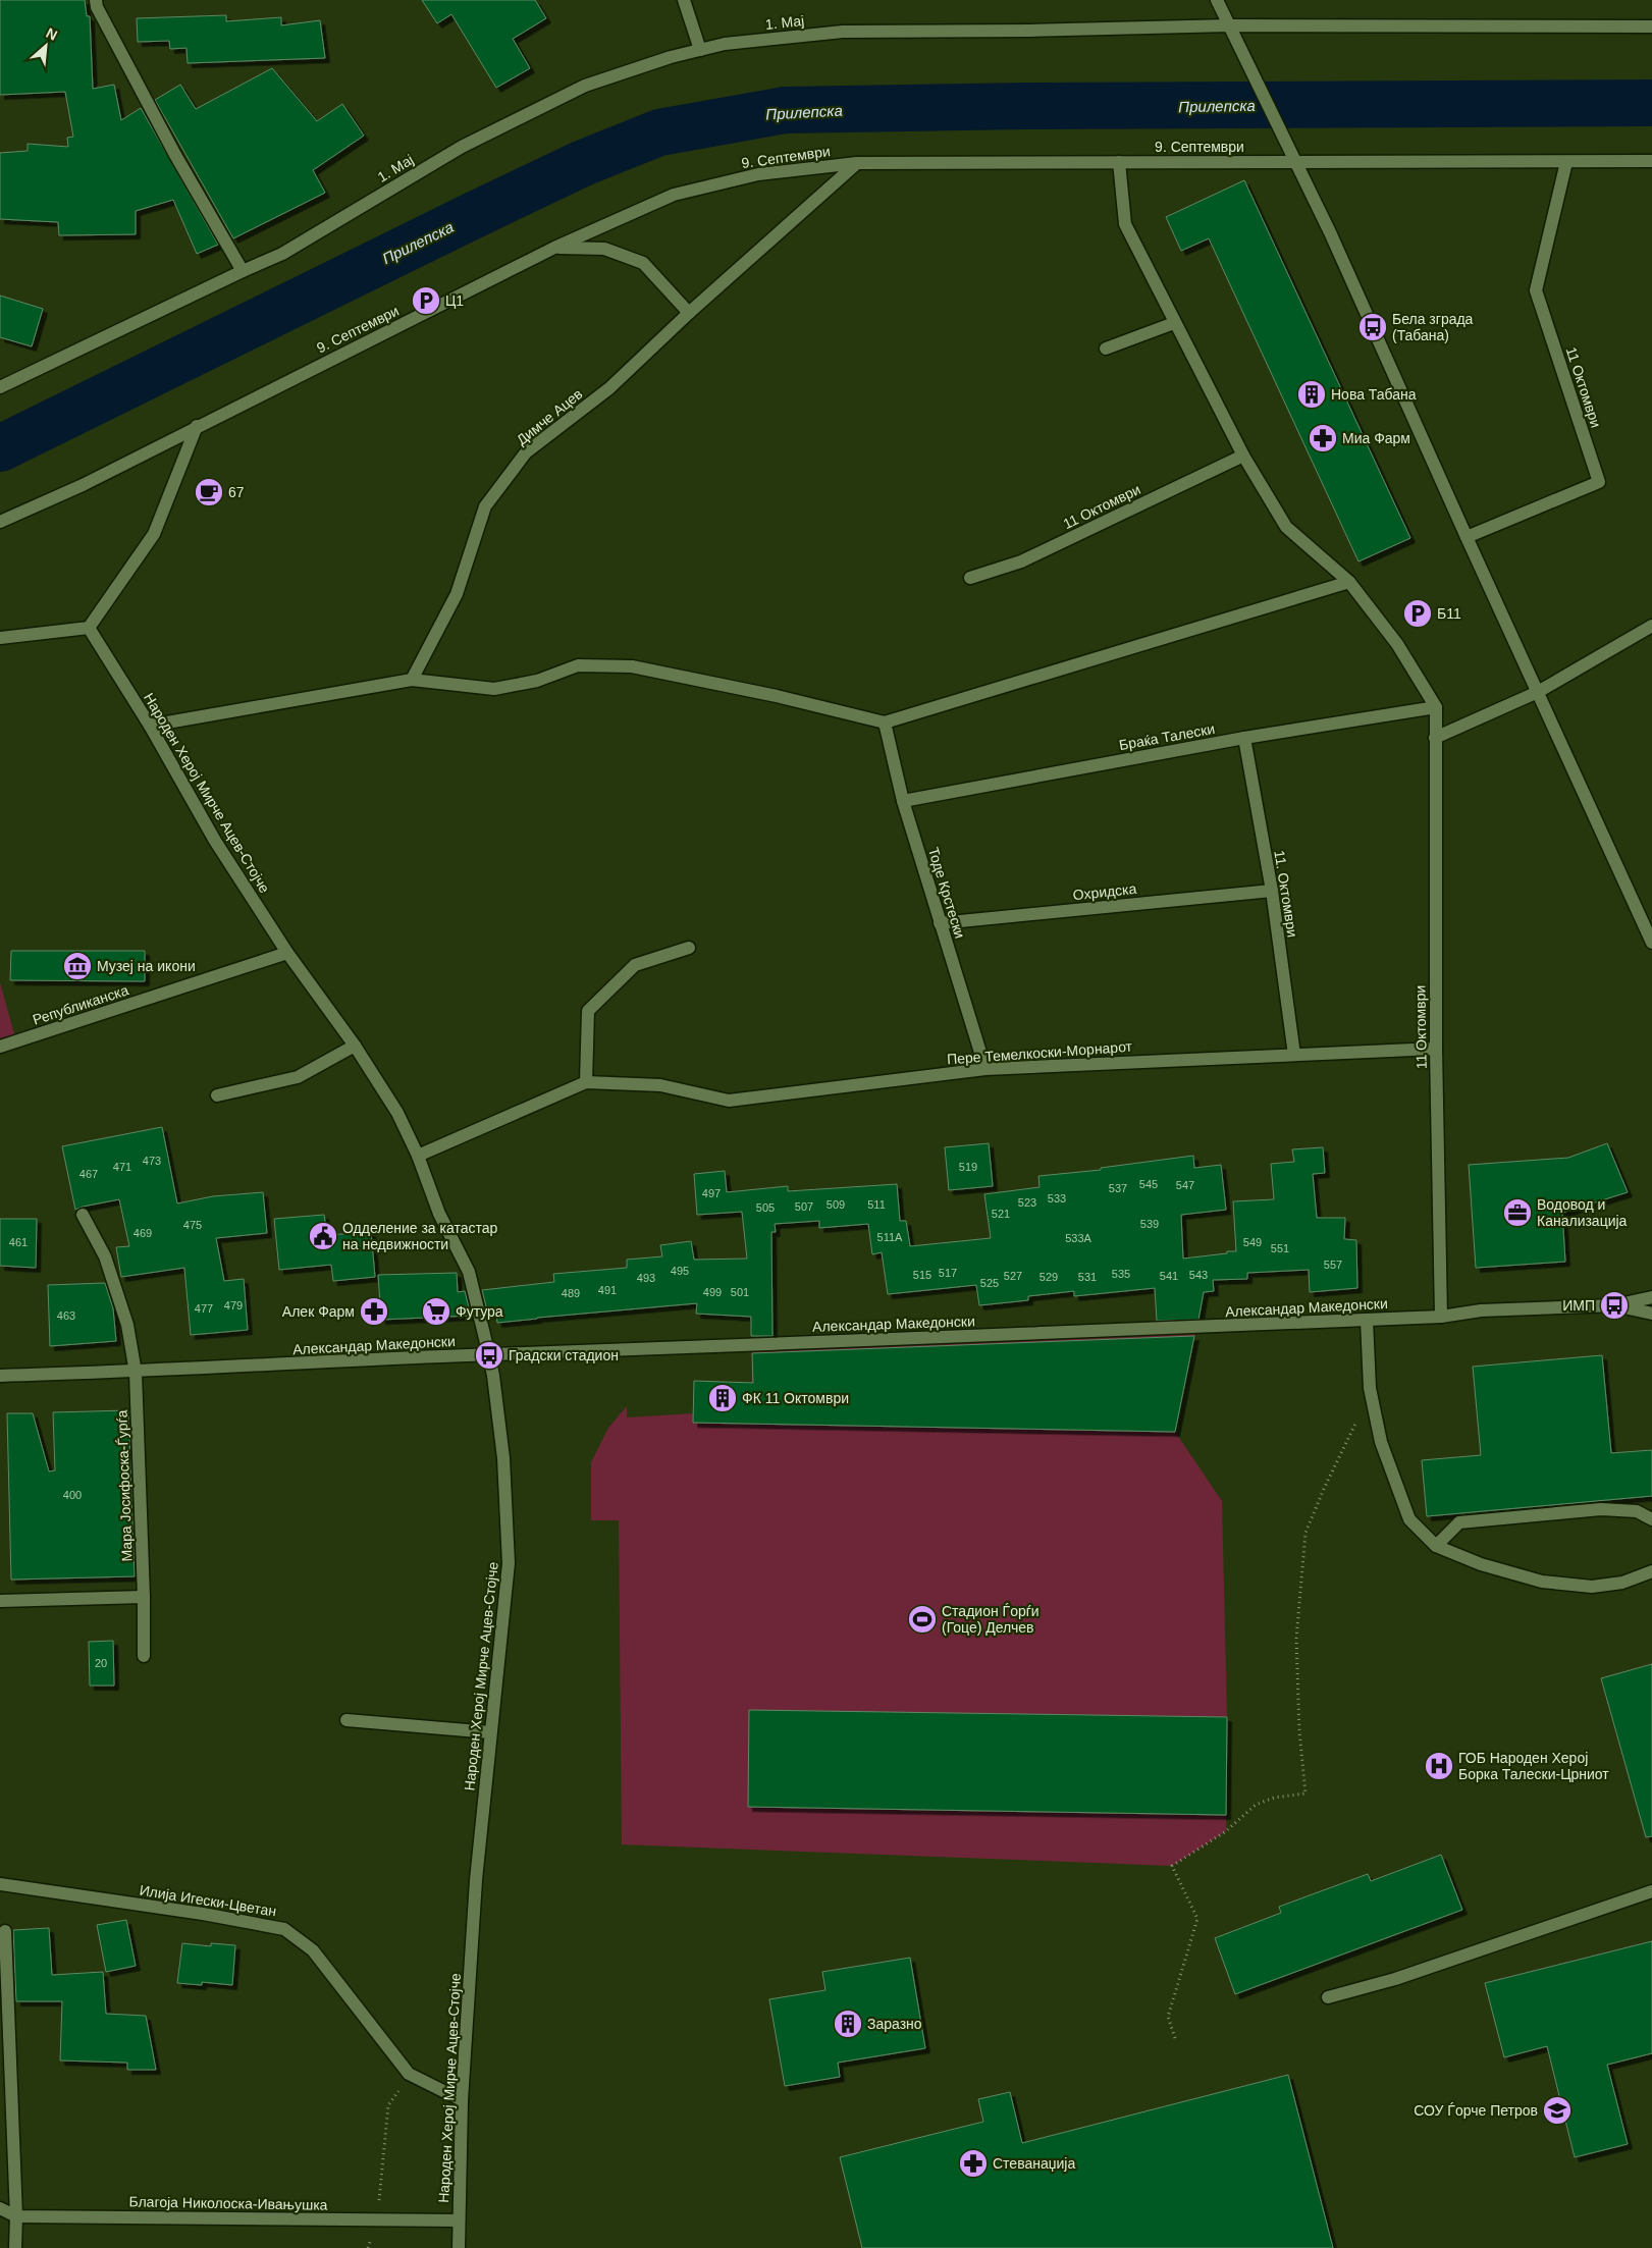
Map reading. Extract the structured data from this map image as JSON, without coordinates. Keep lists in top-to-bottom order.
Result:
{
  "streets": {
    "street": [
      "1. Мај",
      "9. Септември",
      "11 Октомври",
      "Димче Ацев",
      "Браќа Талески",
      "Народен Херој Мирче Ацев-Стојче",
      "Охридска",
      "Тоде Крстески",
      "11. Октомври",
      "Републиканска",
      "Пере Темелкоски-Морнарот",
      "Александар Македонски",
      "Мара Јосифоска-Ѓурѓа",
      "Илија Игески-Цветан",
      "Благоја Николоска-Ивањушка"
    ]
  },
  "crossings": [
    ["9. Септември", "11 Октомври"],
    ["9. Септември", "Димче Ацев"],
    ["11 Октомври", "Браќа Талески"],
    ["11 Октомври", "Пере Темелкоски-Морнарот"],
    ["11 Октомври", "Александар Македонски"],
    ["Браќа Талески", "Тоде Крстески"],
    ["Браќа Талески", "11. Октомври"],
    ["Народен Херој Мирче Ацев-Стојче", "Републиканска"],
    ["Народен Херој Мирче Ацев-Стојче", "Пере Темелкоски-Морнарот"],
    ["Народен Херој Мирче Ацев-Стојче", "Александар Македонски"],
    ["Народен Херој Мирче Ацев-Стојче", "Илија Игески-Цветан"],
    ["Народен Херој Мирче Ацев-Стојче", "Благоја Николоска-Ивањушка"],
    ["Охридска", "Тоде Крстески"],
    ["Охридска", "11. Октомври"],
    ["Тоде Крстески", "Пере Темелкоски-Морнарот"],
    ["11. Октомври", "Пере Темелкоски-Морнарот"],
    ["Александар Македонски", "Мара Јосифоска-Ѓурѓа"]
  ],
  "water": ["Прилепска"],
  "places": {
    "parking": ["Ц1", "Б11"],
    "bus stop": ["Бела зграда (Табана)", "ИМП", "Градски стадион"],
    "building": ["Нова Табана", "ФК 11 Октомври", "Заразно"],
    "pharmacy": ["Миа Фарм", "Алек Фарм", "Стеванаџија"],
    "cafe": ["67"],
    "museum": ["Музеј на икони"],
    "office": ["Водовод и Канализација"],
    "public building": ["Одделение за катастар на недвижности"],
    "supermarket": ["Футура"],
    "sports": ["Стадион Ѓорѓи (Гоце) Делчев"],
    "hospital": ["ГОБ Народен Херој Борка Талески-Црниот"],
    "school or university": ["СОУ Ѓорче Петров"]
  },
  "house_numbers": [
    "473",
    "471",
    "519",
    "467",
    "545",
    "547",
    "537",
    "497",
    "533",
    "523",
    "509",
    "511",
    "507",
    "505",
    "521",
    "539",
    "475",
    "469",
    "511А",
    "533А",
    "461",
    "549",
    "551",
    "557",
    "495",
    "517",
    "535",
    "515",
    "543",
    "527",
    "541",
    "529",
    "531",
    "493",
    "525",
    "491",
    "499",
    "501",
    "489",
    "479",
    "477",
    "463",
    "400",
    "20"
  ],
  "north": "top right"
}
